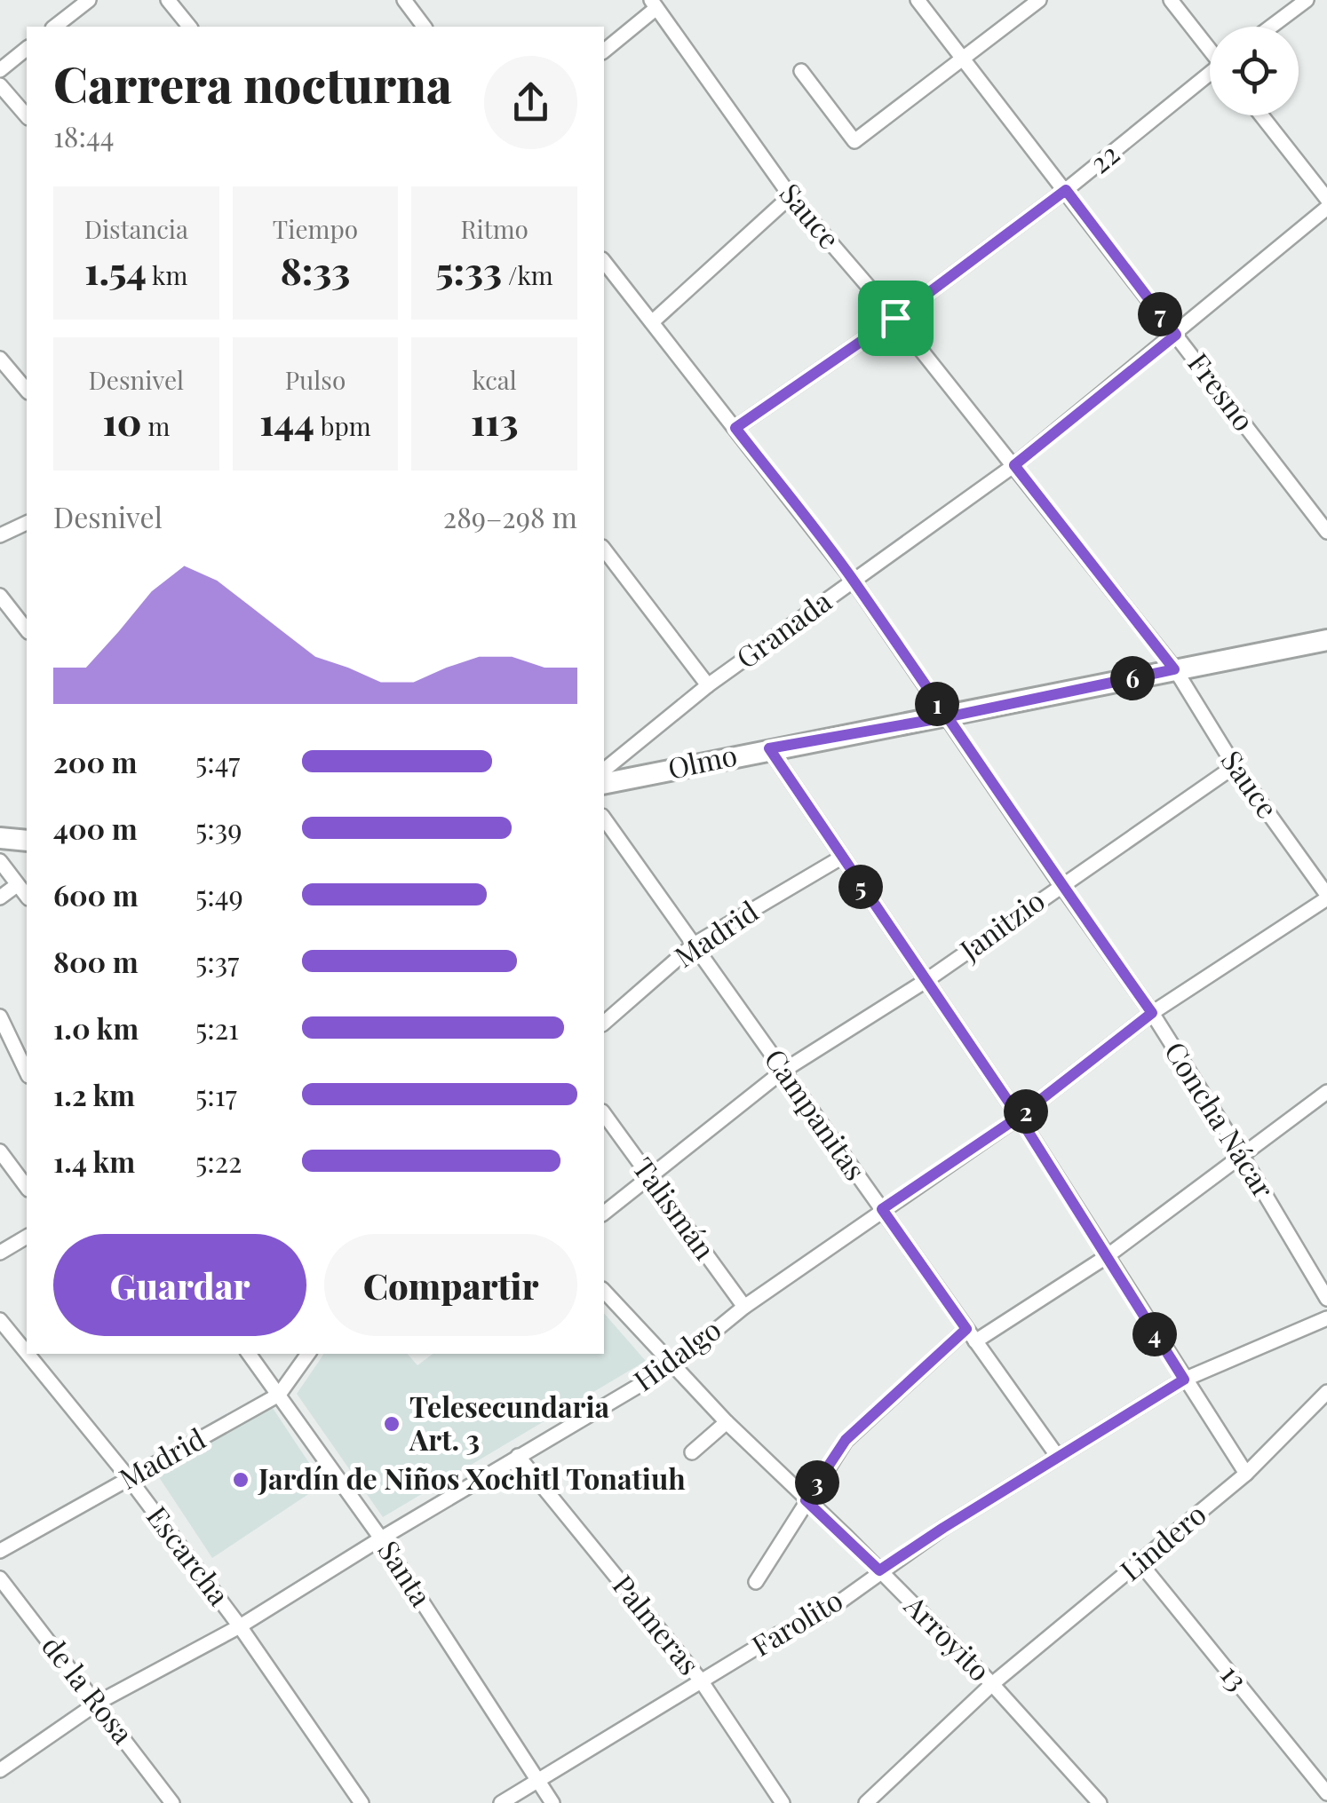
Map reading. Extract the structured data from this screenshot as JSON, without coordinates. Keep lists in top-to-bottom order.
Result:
{
  "streets": {
    "main road": ["Olmo"],
    "street": [
      "22",
      "Sauce",
      "Fresno",
      "Granada",
      "Janitzio",
      "Madrid",
      "Campanitas",
      "Concha Nácar",
      "Talismán",
      "Hidalgo",
      "Lindero",
      "Escarcha",
      "Santa",
      "Farolito",
      "Palmeras",
      "Arroyito",
      "13",
      "de la Rosa"
    ]
  },
  "crossings": [
    ["22", "Sauce"],
    ["22", "Fresno"],
    ["22", "Concha Nácar"],
    ["Sauce", "Granada"],
    ["Sauce", "Olmo"],
    ["Sauce", "Janitzio"],
    ["Sauce", "Hidalgo"],
    ["Granada", "Concha Nácar"],
    ["Olmo", "Concha Nácar"],
    ["Janitzio", "Campanitas"],
    ["Janitzio", "Concha Nácar"],
    ["Janitzio", "Talismán"],
    ["Madrid", "Campanitas"],
    ["Madrid", "Escarcha"],
    ["Madrid", "Santa"],
    ["Campanitas", "Hidalgo"],
    ["Campanitas", "Farolito"],
    ["Concha Nácar", "Hidalgo"],
    ["Talismán", "Hidalgo"],
    ["Hidalgo", "Escarcha"],
    ["Hidalgo", "Santa"],
    ["Hidalgo", "Palmeras"],
    ["Hidalgo", "Arroyito"],
    ["Hidalgo", "de la Rosa"],
    ["Lindero", "Arroyito"],
    ["Lindero", "13"],
    ["Santa", "Farolito"],
    ["Farolito", "Palmeras"],
    ["Farolito", "Arroyito"]
  ],
  "places": ["Telesecundaria Art. 3", "Jardín de Niños Xochitl Tonatiuh"],
  "page": {
    "heading": ["Carrera nocturna", "18:44"],
    "stats": [
      ["Distancia", "1.54 km"],
      ["Tiempo", "8:33"],
      ["Ritmo", "5:33 /km"],
      ["Desnivel", "10 m"],
      ["Pulso", "144 bpm"],
      ["kcal", "113"]
    ],
    "pins": [
      "7",
      "6",
      "1",
      "5",
      "2",
      "4",
      "3"
    ],
    "chart": ["Desnivel", "289–298 m"],
    "list": [
      {
        "name": "200 m",
        "note": "5:47"
      },
      {
        "name": "400 m",
        "note": "5:39"
      },
      {
        "name": "600 m",
        "note": "5:49"
      },
      {
        "name": "800 m",
        "note": "5:37"
      },
      {
        "name": "1.0 km",
        "note": "5:21"
      },
      {
        "name": "1.2 km",
        "note": "5:17"
      },
      {
        "name": "1.4 km",
        "note": "5:22"
      }
    ],
    "buttons": ["Guardar", "Compartir"]
  }
}
